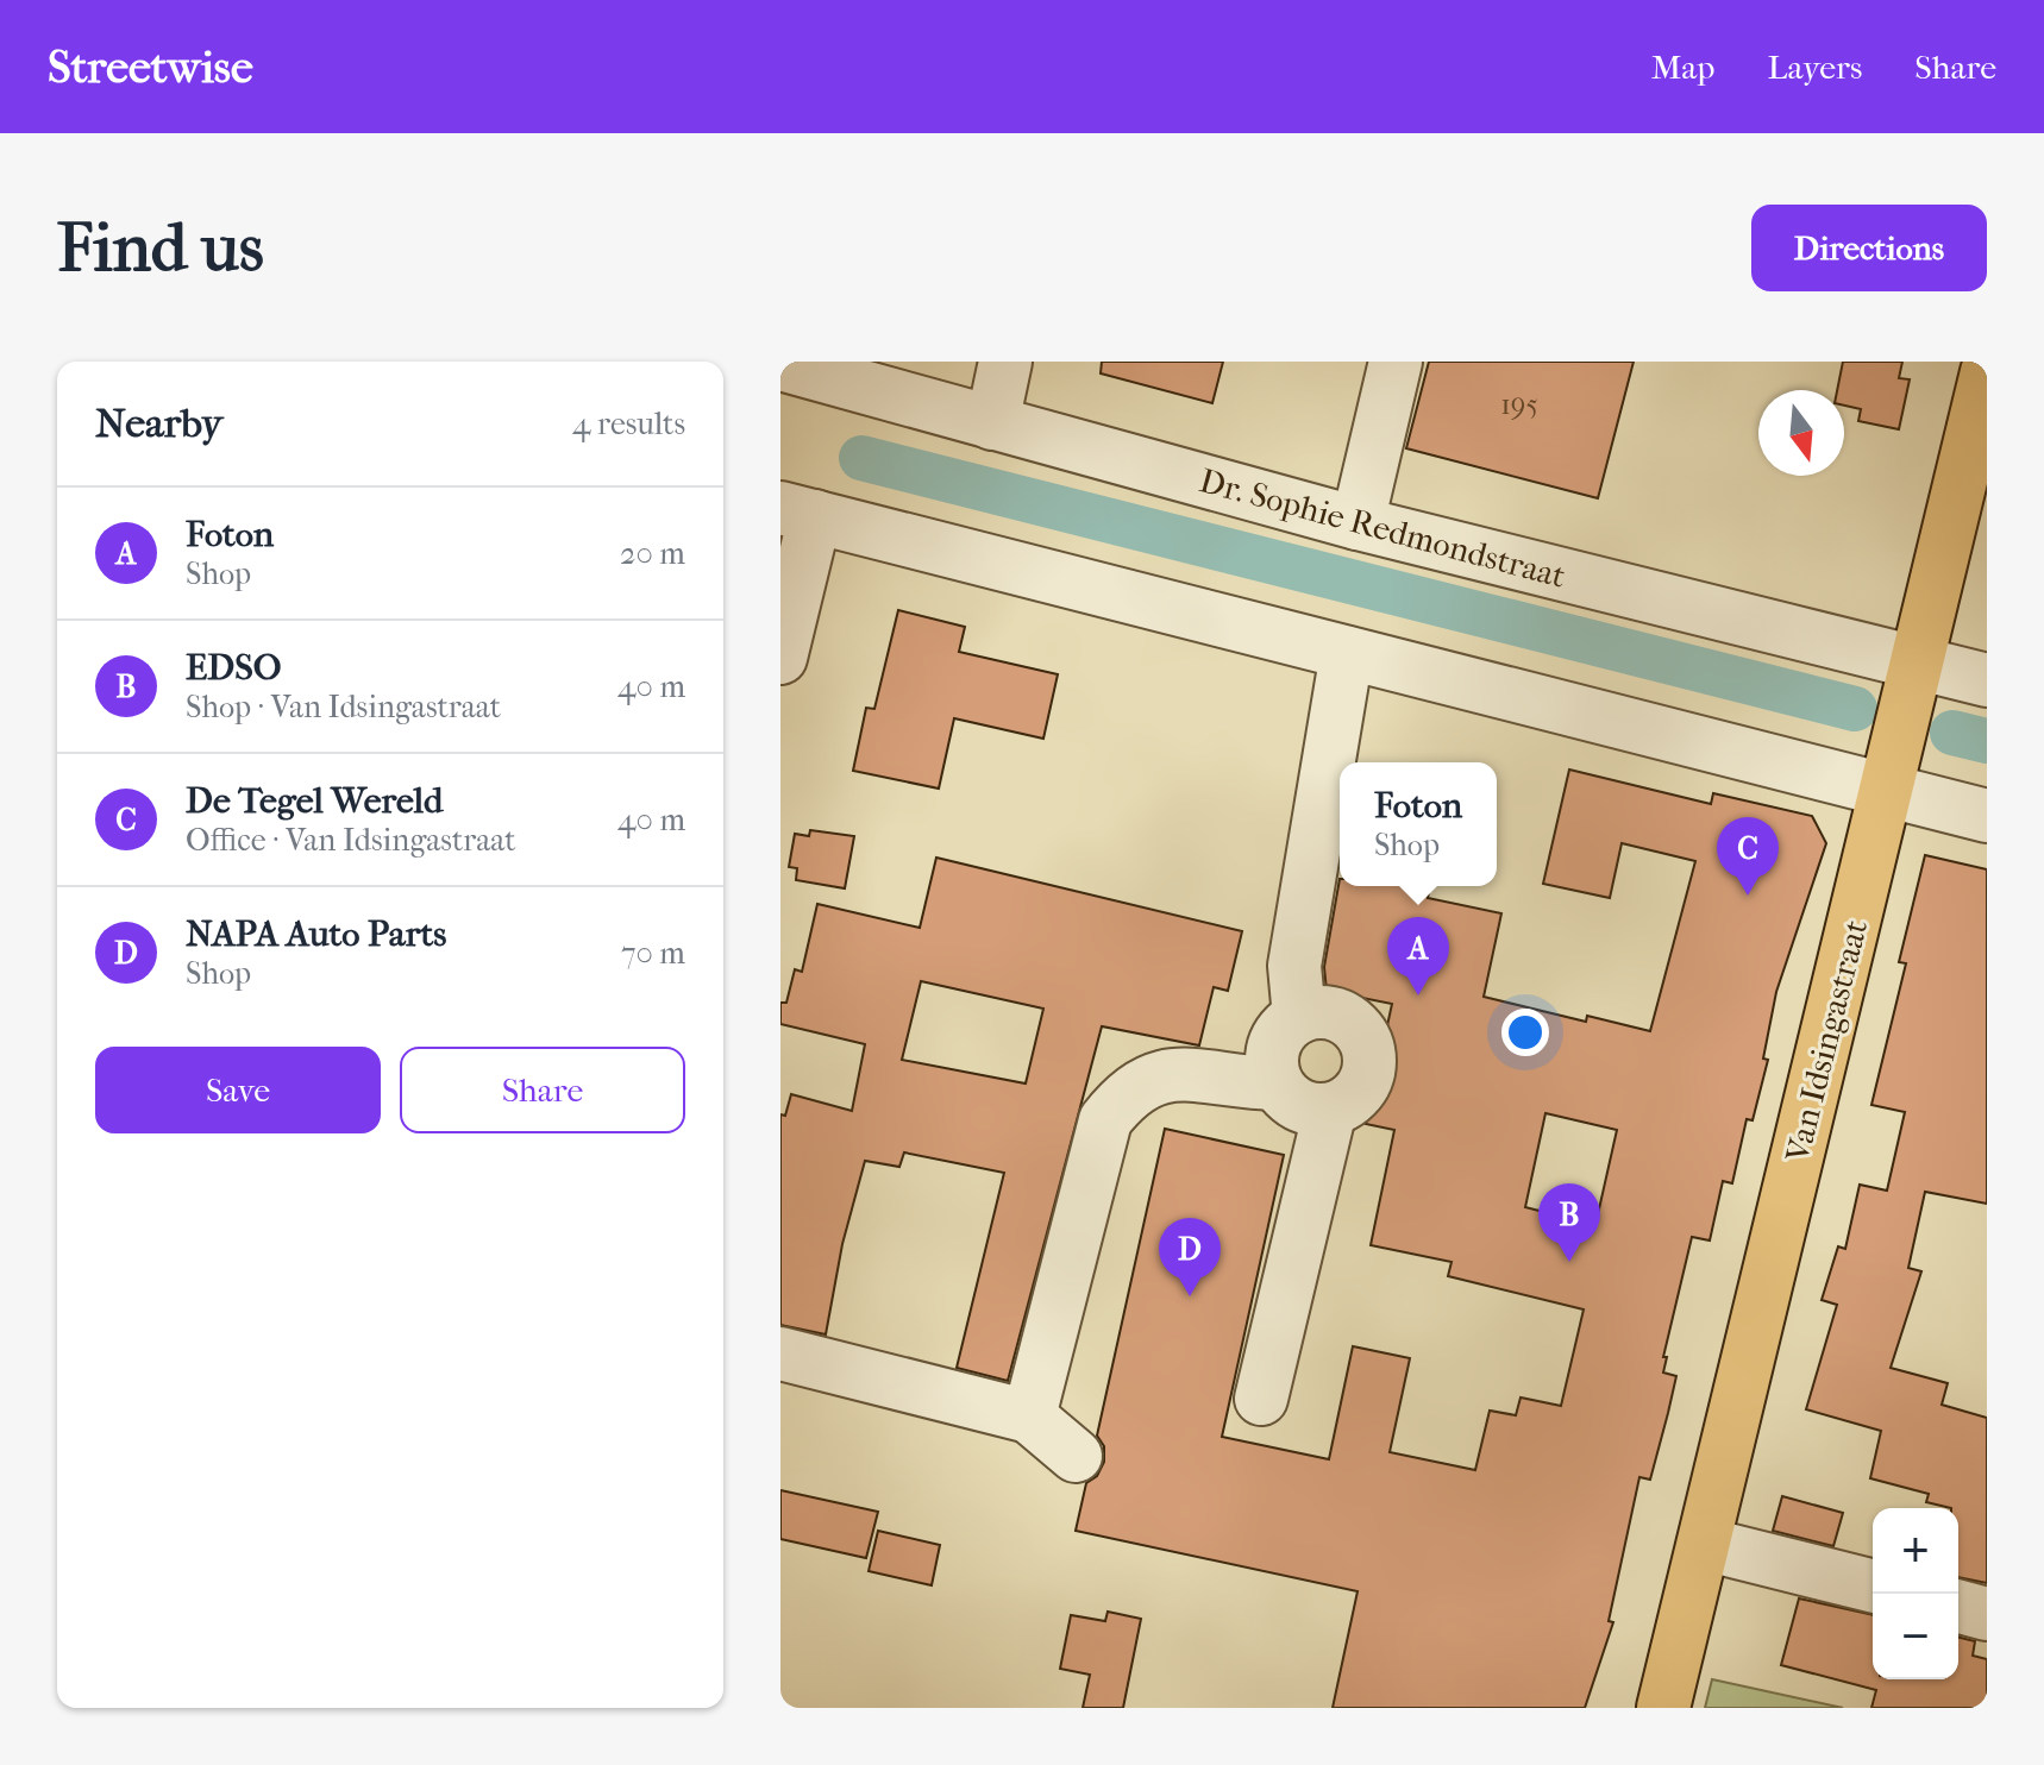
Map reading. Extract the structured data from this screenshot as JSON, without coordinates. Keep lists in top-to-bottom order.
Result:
{
  "streets": {
    "main road": ["Van Idsingastraat"],
    "street": ["Dr. Sophie Redmondstraat"]
  },
  "crossings": [
    ["Dr. Sophie Redmondstraat", "Van Idsingastraat"]
  ],
  "house_numbers": ["195"],
  "north": "bottom",
  "page": {
    "header": "Streetwise",
    "nav": ["Map", "Layers", "Share"],
    "buttons": [
      "Directions",
      ["Save", "Share"]
    ],
    "title": "Find us",
    "heading": ["Nearby", "4 results"],
    "list": [
      {
        "mark": "A",
        "name": "Foton",
        "note": "Shop",
        "value": "20 m"
      },
      {
        "mark": "B",
        "name": "EDSO",
        "note": "Shop · Van Idsingastraat",
        "value": "40 m"
      },
      {
        "mark": "C",
        "name": "De Tegel Wereld",
        "note": "Office · Van Idsingastraat",
        "value": "40 m"
      },
      {
        "mark": "D",
        "name": "NAPA Auto Parts",
        "note": "Shop",
        "value": "70 m"
      }
    ],
    "popup": ["Foton", "Shop"],
    "pins": [
      "C",
      "A",
      "B",
      "D"
    ],
    "map_buttons": ["+", "−"]
  }
}
